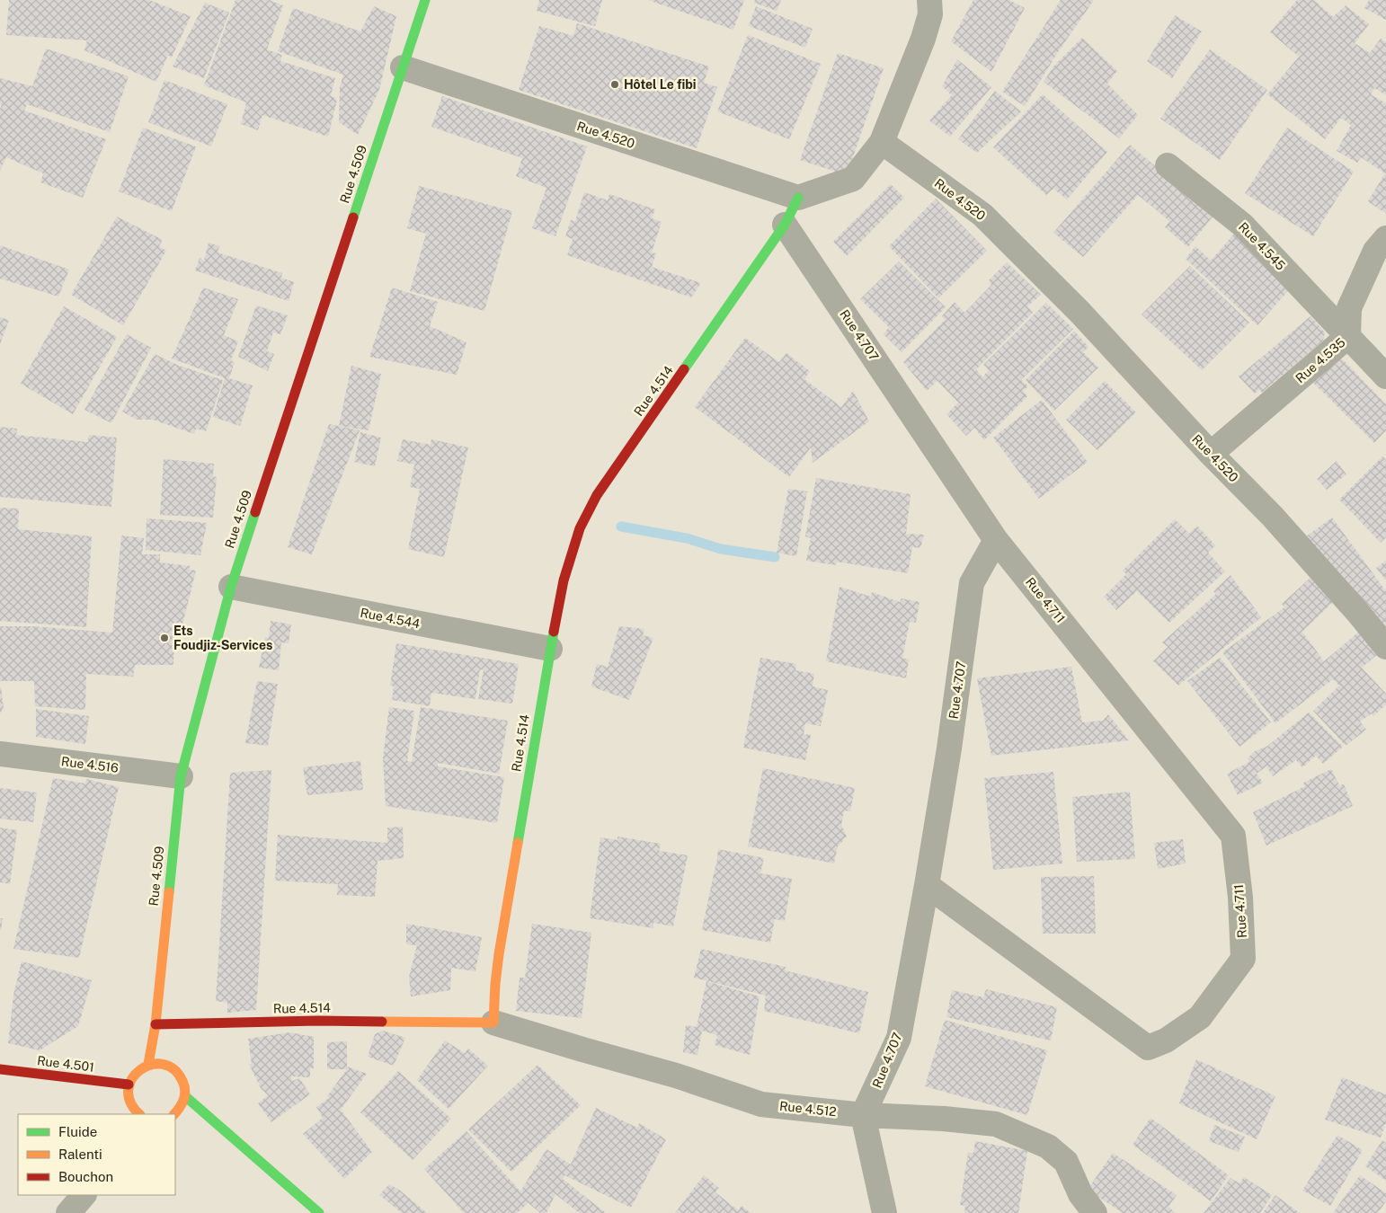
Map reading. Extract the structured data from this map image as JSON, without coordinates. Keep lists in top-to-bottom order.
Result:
{
  "streets": {
    "street": [
      "Rue 4.520",
      "Rue 4.509",
      "Rue 4.545",
      "Rue 4.707",
      "Rue 4.535",
      "Rue 4.514",
      "Rue 4.711",
      "Rue 4.544",
      "Rue 4.516",
      "Rue 4.501",
      "Rue 4.512"
    ]
  },
  "crossings": [
    ["Rue 4.520", "Rue 4.509"],
    ["Rue 4.520", "Rue 4.535"],
    ["Rue 4.520", "Rue 4.514"],
    ["Rue 4.509", "Rue 4.514"],
    ["Rue 4.509", "Rue 4.544"],
    ["Rue 4.509", "Rue 4.516"],
    ["Rue 4.545", "Rue 4.535"],
    ["Rue 4.707", "Rue 4.514"],
    ["Rue 4.707", "Rue 4.711"],
    ["Rue 4.707", "Rue 4.512"],
    ["Rue 4.514", "Rue 4.544"],
    ["Rue 4.514", "Rue 4.512"]
  ],
  "places": ["Hôtel Le fibi", "Ets Foudjiz-Services"],
  "legend": ["Fluide", "Ralenti", "Bouchon"]
}
